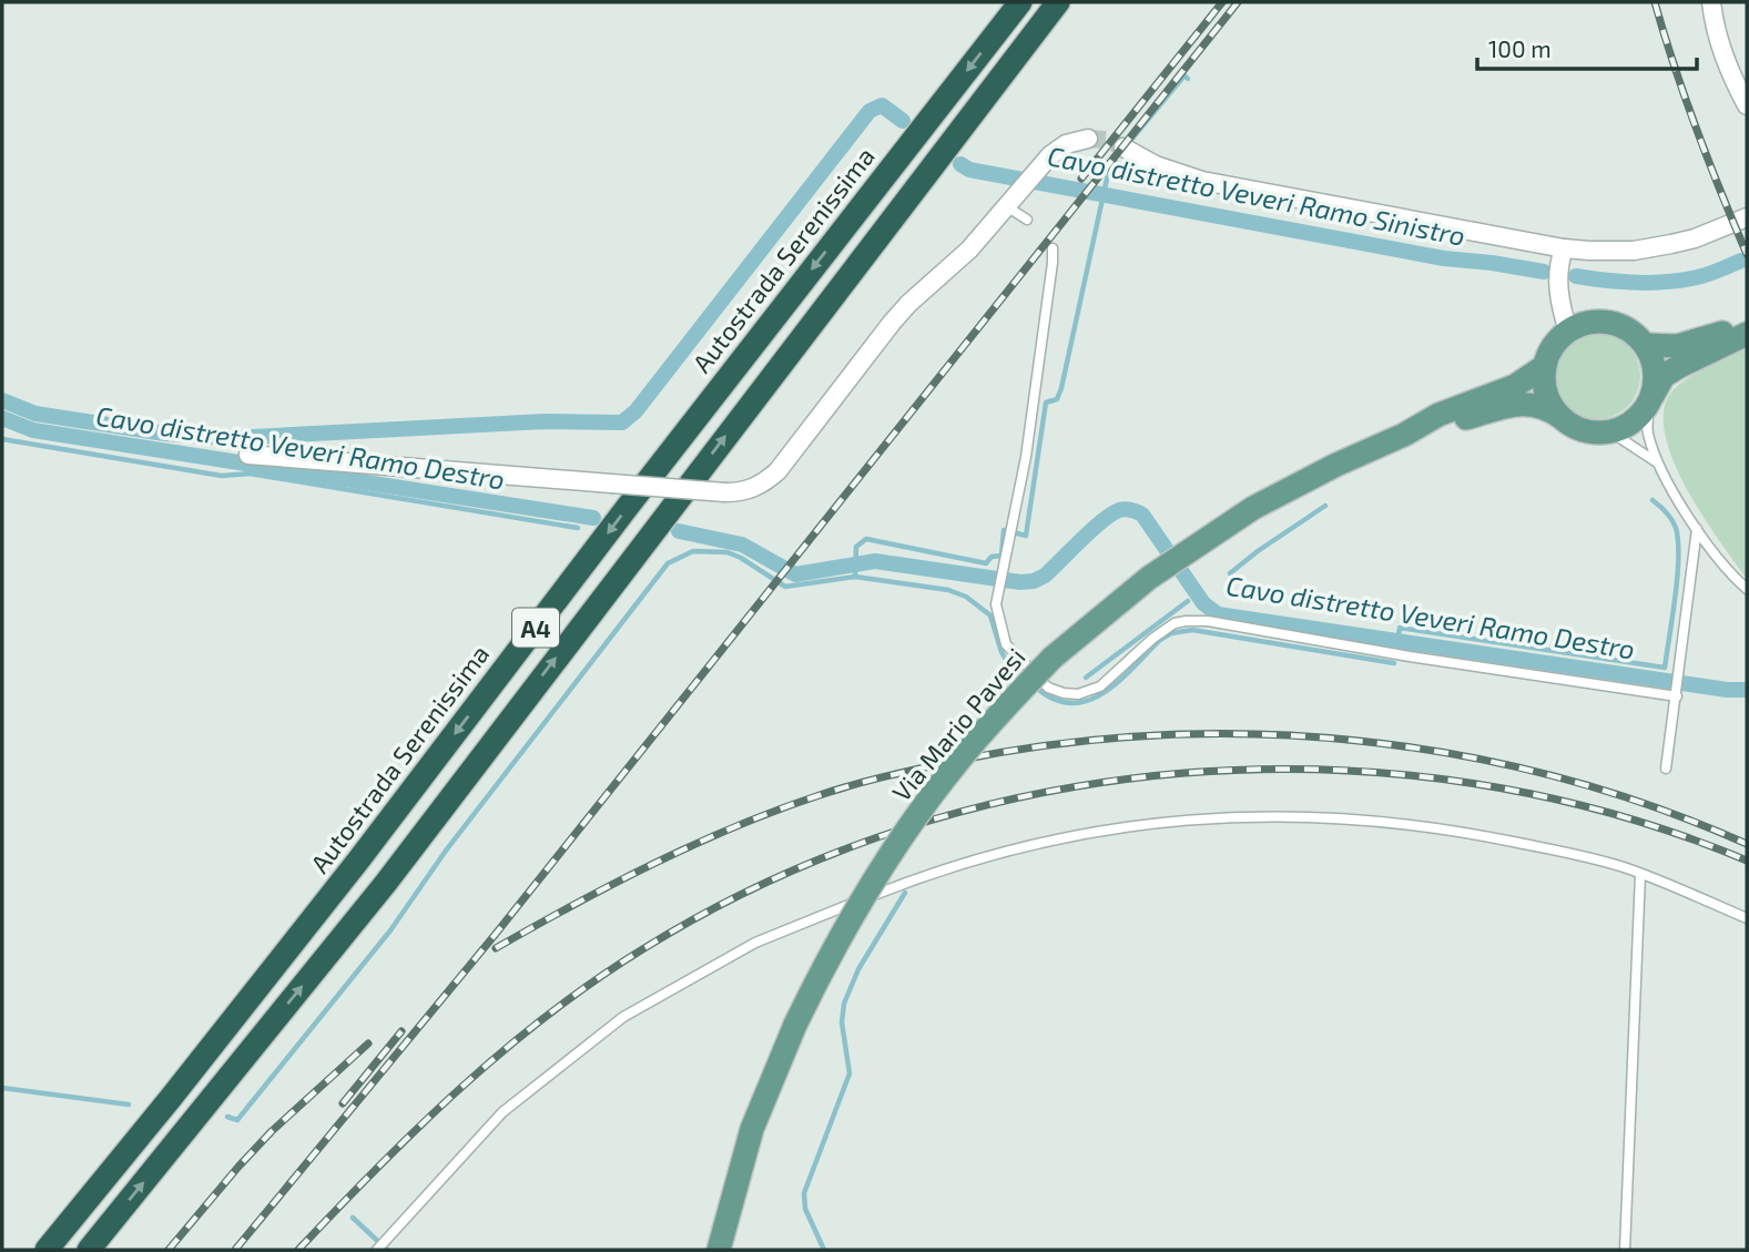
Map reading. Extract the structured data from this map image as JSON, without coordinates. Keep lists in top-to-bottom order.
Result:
{
  "streets": {
    "highway": ["Autostrada Serenissima", "A4"],
    "main road": ["Via Mario Pavesi"]
  },
  "water": ["Cavo distretto Veveri Ramo Sinistro", "Cavo distretto Veveri Ramo Destro"],
  "scale_bar": "100 m"
}
